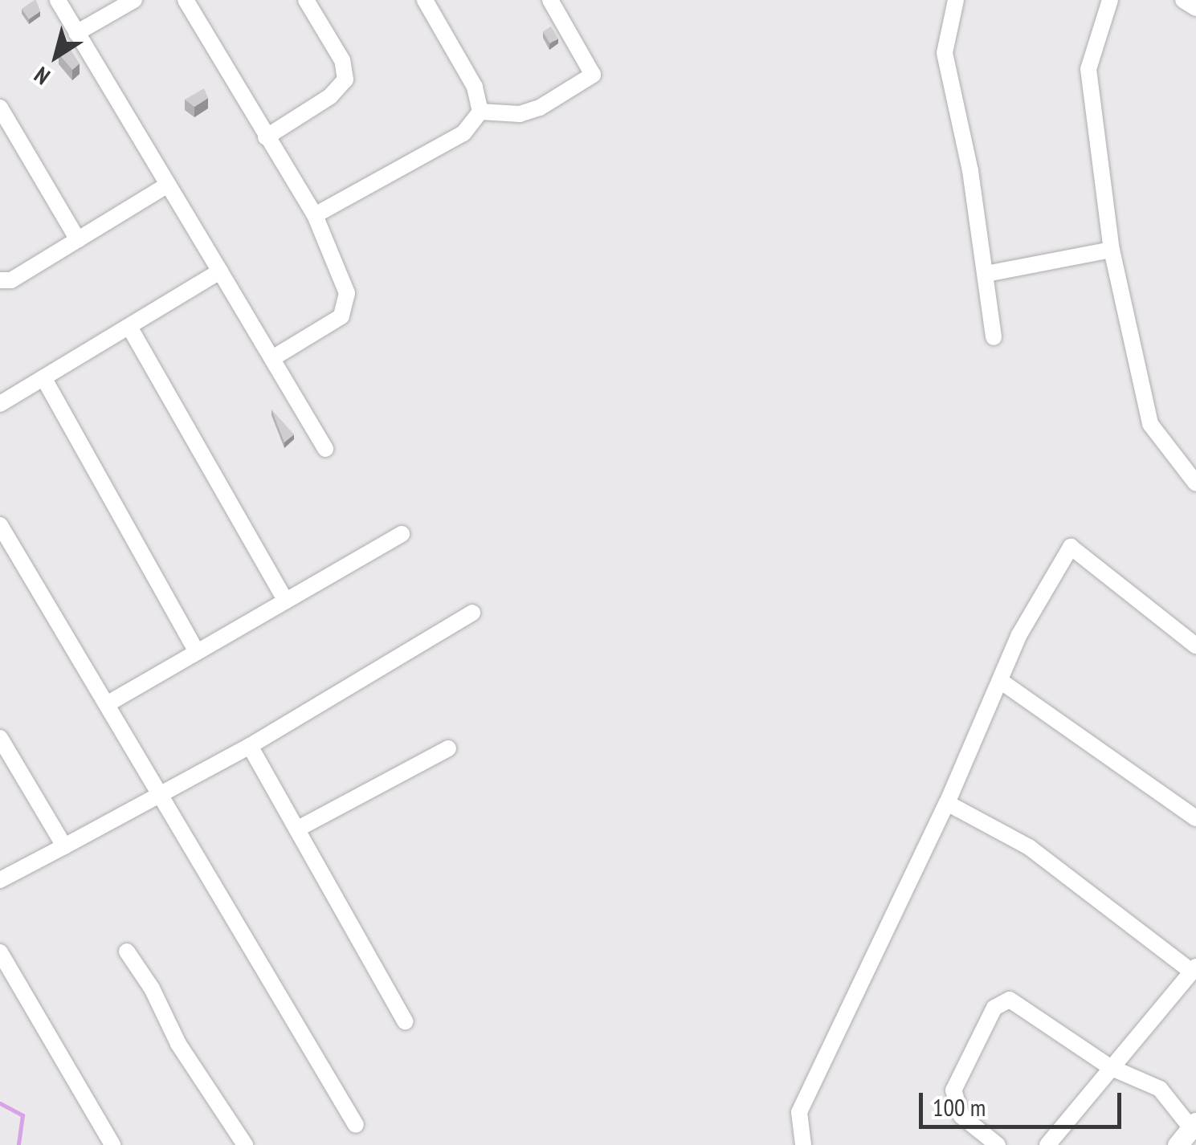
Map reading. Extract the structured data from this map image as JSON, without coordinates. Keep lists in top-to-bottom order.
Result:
{
  "scale_bar": "100 m",
  "north": "bottom left"
}
